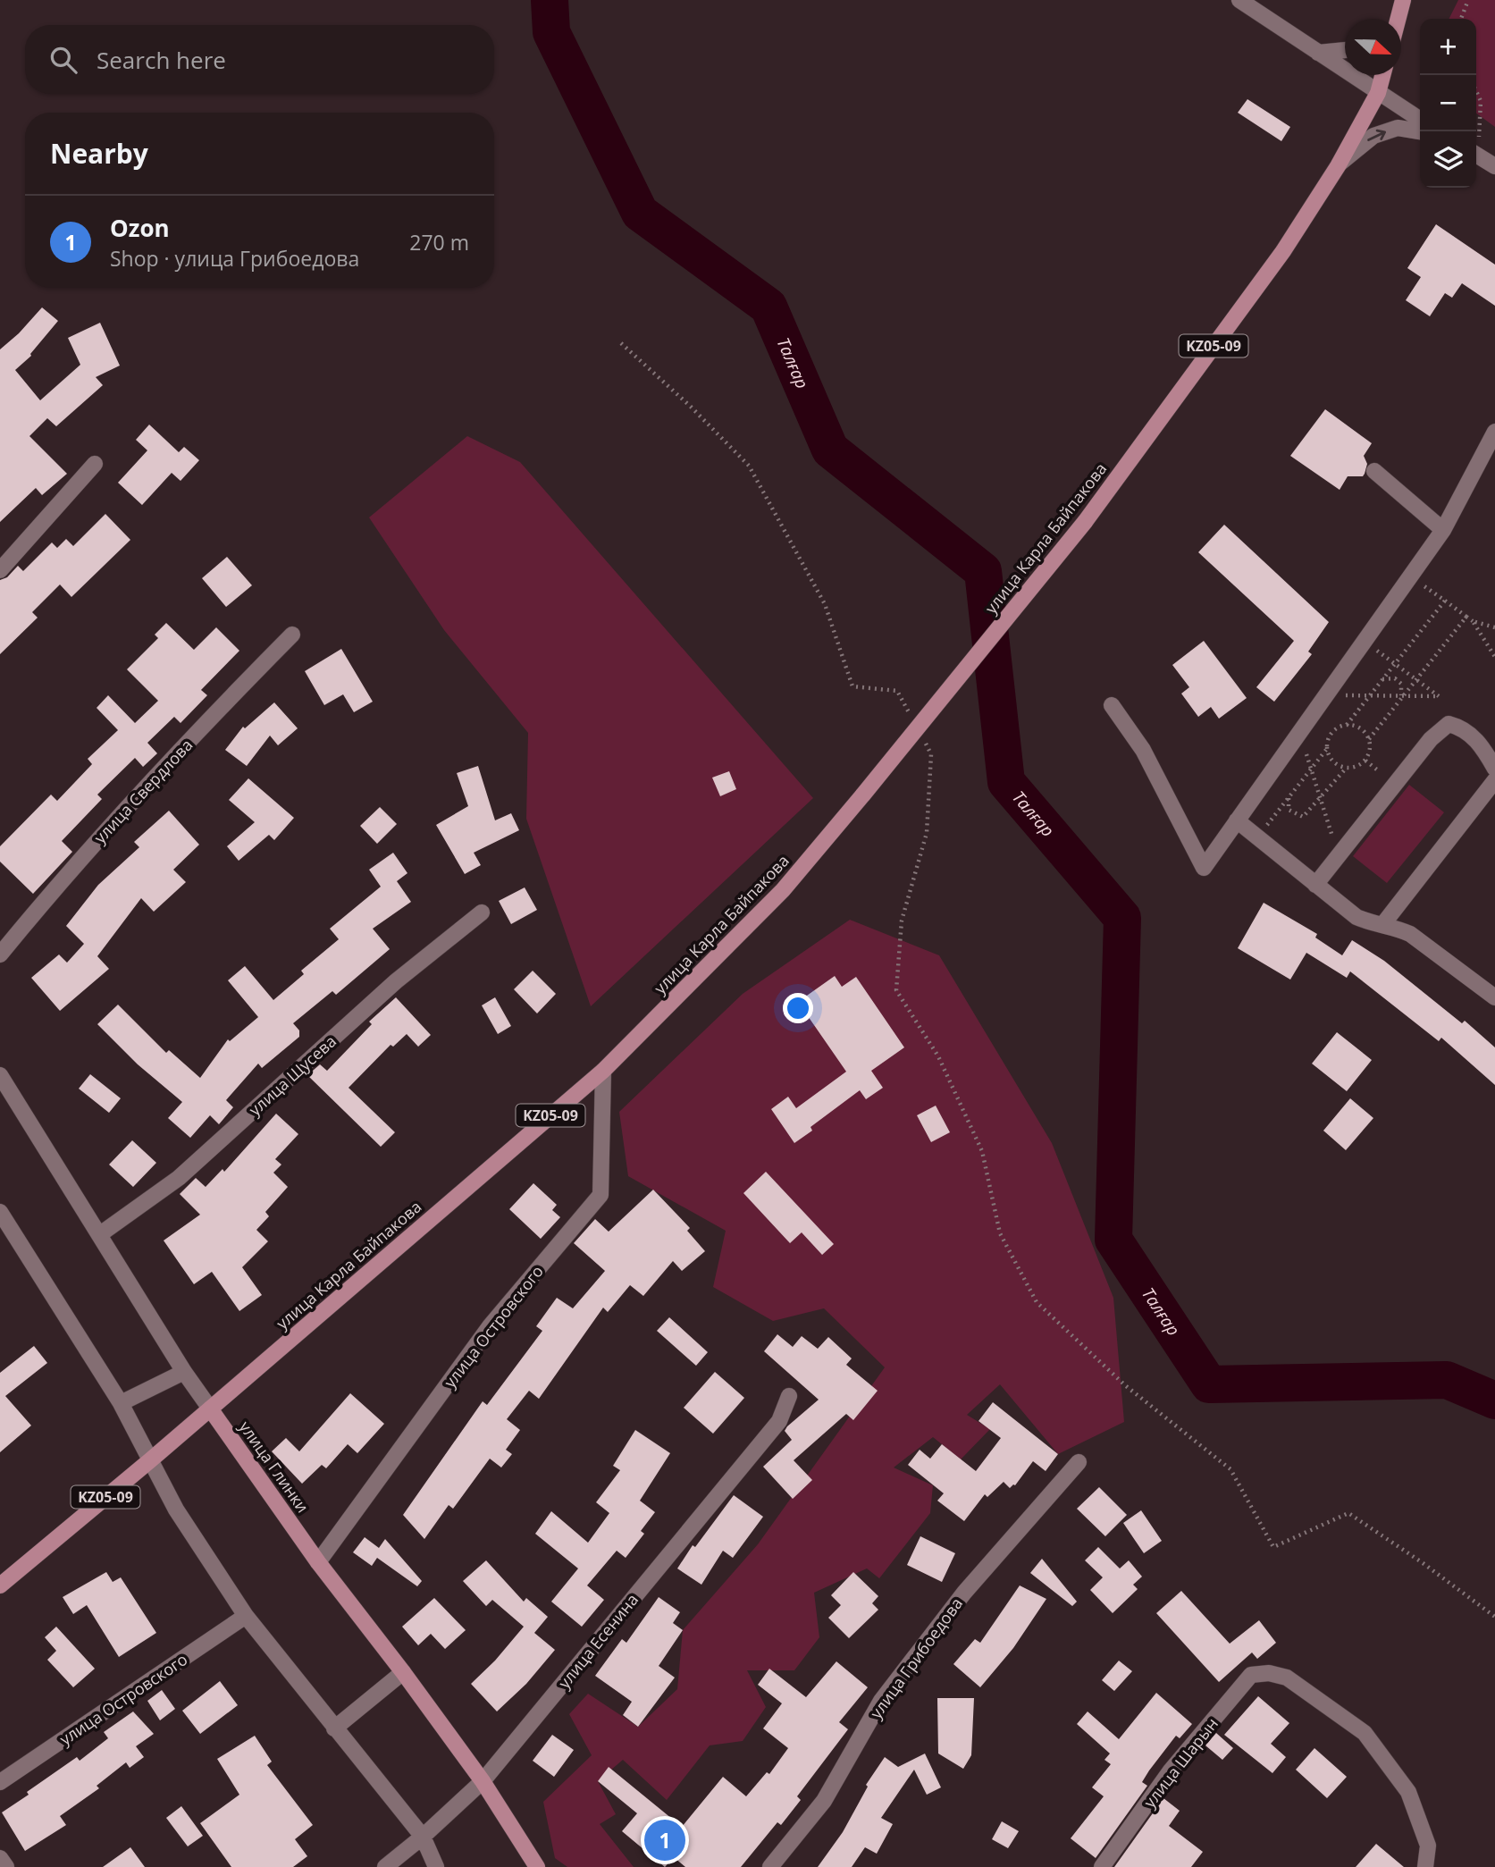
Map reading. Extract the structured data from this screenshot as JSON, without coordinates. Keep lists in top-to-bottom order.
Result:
{
  "streets": {
    "main road": ["KZ05-09", "улица Карла Байпакова", "улица Глинки"],
    "street": [
      "улица Свердлова",
      "улица Щусева",
      "улица Островского",
      "улица Есенина",
      "улица Грибоедова",
      "улица Шарын"
    ]
  },
  "crossings": [
    ["KZ05-09", "улица Карла Байпакова"],
    ["улица Карла Байпакова", "улица Островского"],
    ["улица Карла Байпакова", "улица Глинки"],
    ["улица Щусева", "улица Глинки"],
    ["улица Островского", "улица Глинки"],
    ["улица Глинки", "улица Есенина"]
  ],
  "water": ["Талғар"],
  "north": "right",
  "page": {
    "map_buttons": ["+", "−"],
    "search": "Search here",
    "heading": "Nearby",
    "list": [
      {
        "mark": "1",
        "name": "Ozon",
        "note": "Shop · улица Грибоедова",
        "value": "270 m"
      }
    ],
    "pins": "1"
  }
}
